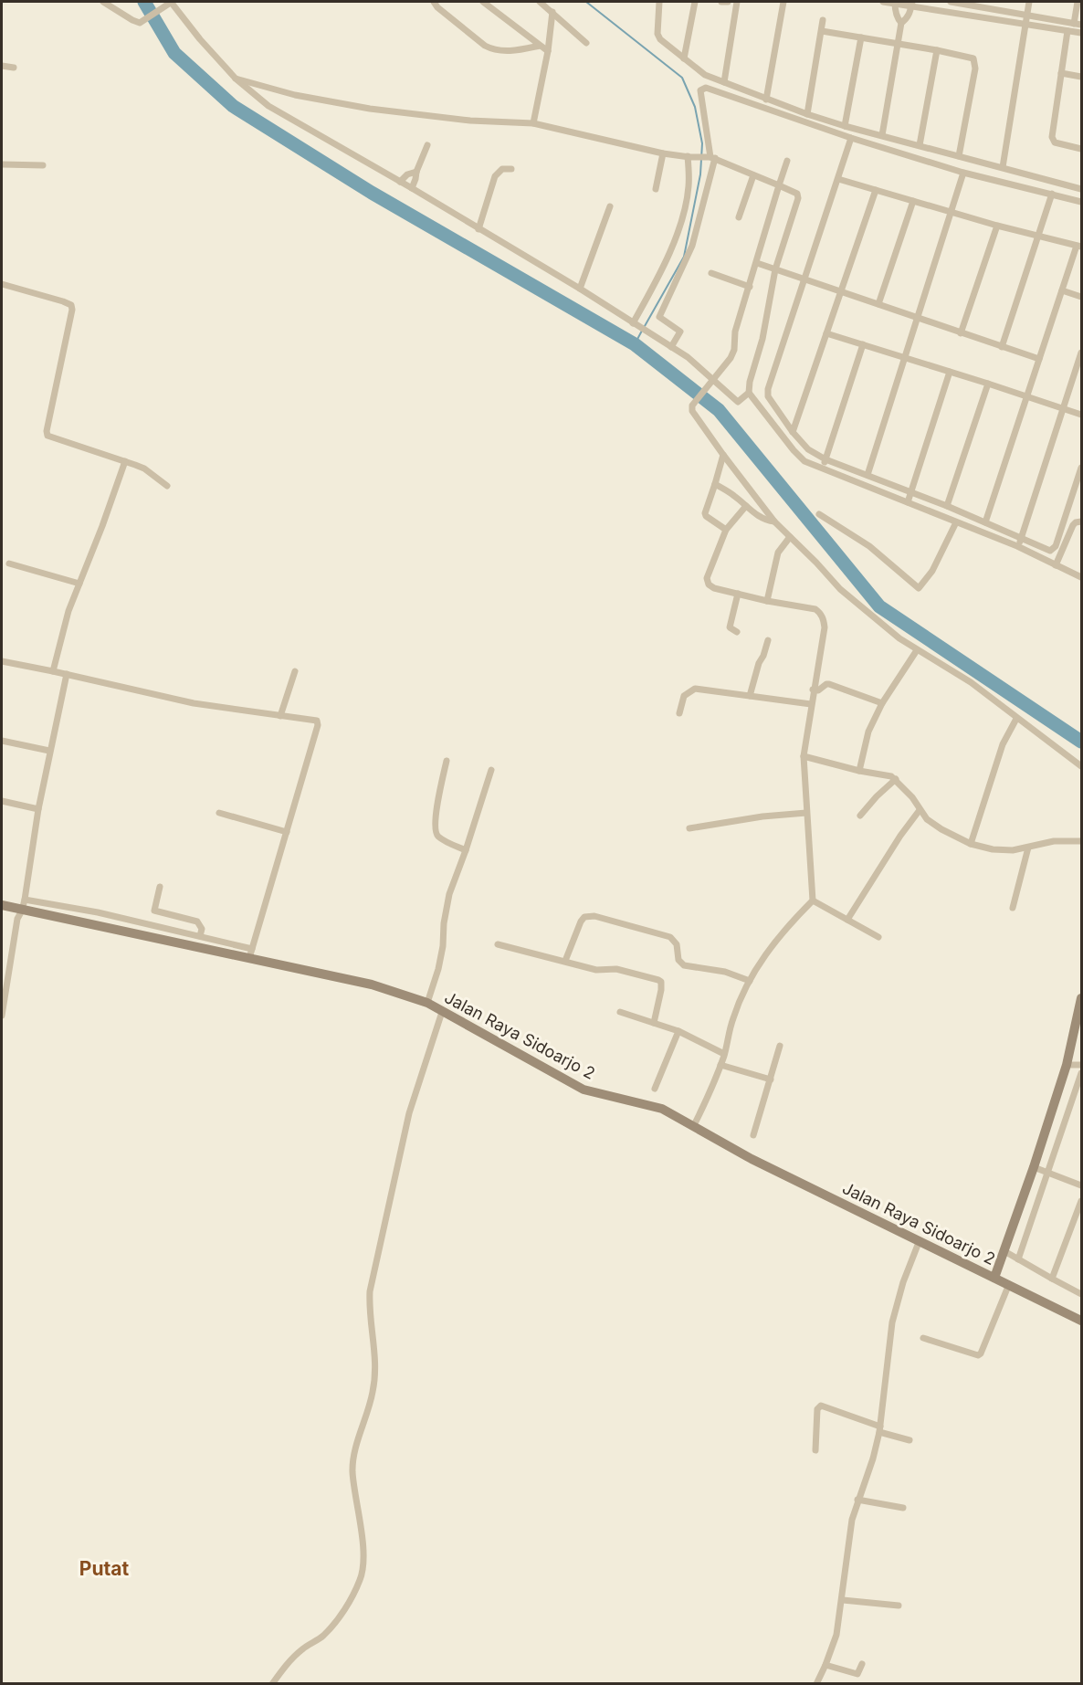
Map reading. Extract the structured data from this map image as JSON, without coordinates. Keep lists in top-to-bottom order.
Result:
{
  "streets": {
    "street": ["Jalan Raya Sidoarjo 2"]
  },
  "districts": ["Putat"]
}
